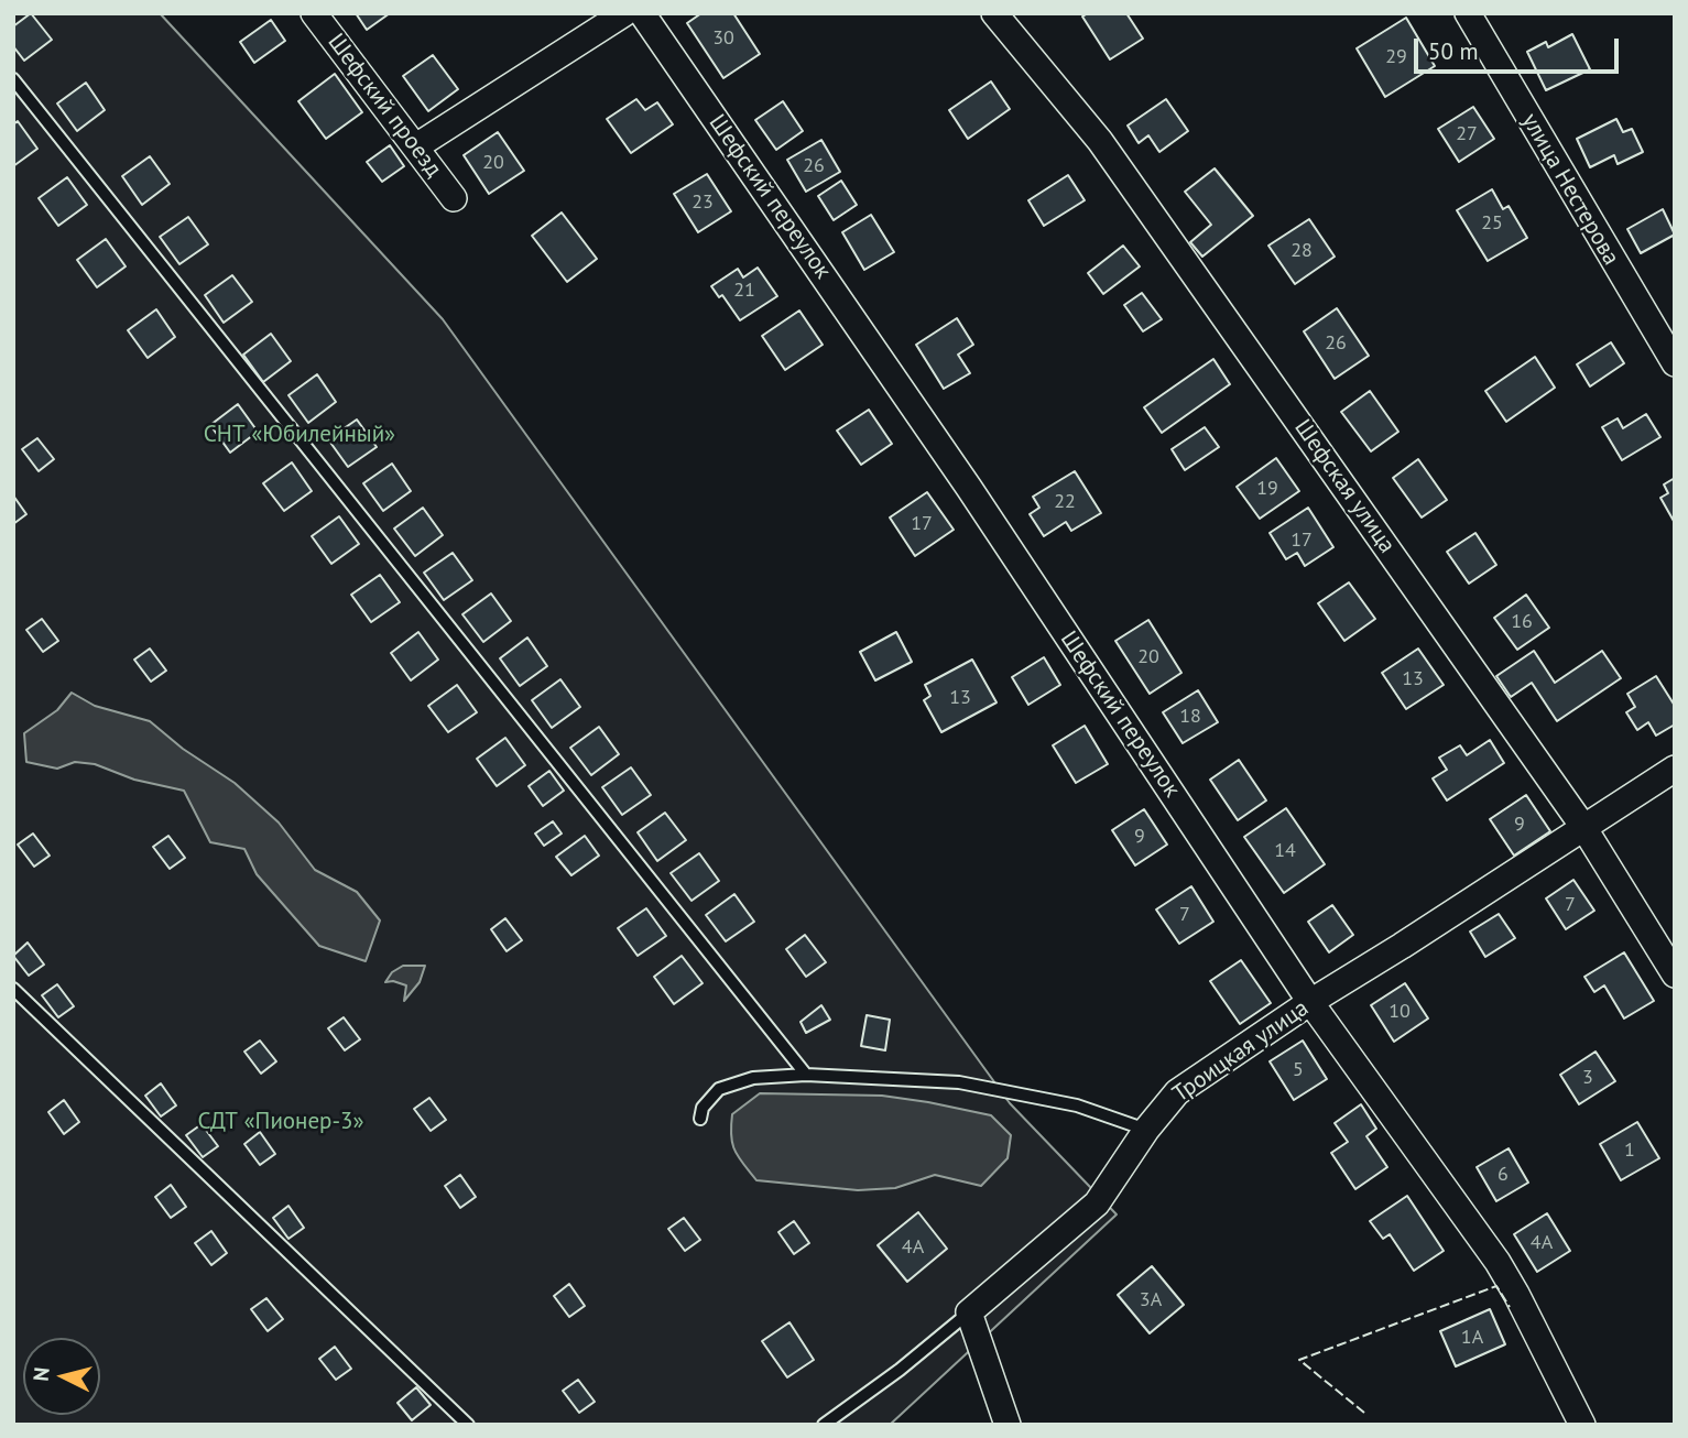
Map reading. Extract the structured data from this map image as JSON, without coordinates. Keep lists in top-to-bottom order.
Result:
{
  "streets": {
    "street": [
      "Шефский проезд",
      "улица Нестерова",
      "Шефский переулок",
      "Шефская улица",
      "Троицкая улица"
    ]
  },
  "crossings": [
    ["Шефский переулок", "Троицкая улица"],
    ["Шефская улица", "Троицкая улица"]
  ],
  "parks": ["СНТ «Юбилейный»", "СДТ «Пионер-3»"],
  "house_numbers": [
    "30",
    "29",
    "27",
    "20",
    "26",
    "23",
    "25",
    "28",
    "21",
    "26",
    "19",
    "22",
    "17",
    "17",
    "16",
    "20",
    "13",
    "13",
    "18",
    "9",
    "9",
    "14",
    "7",
    "7",
    "10",
    "5",
    "3",
    "1",
    "6",
    "4А",
    "4А",
    "3А",
    "1А"
  ],
  "scale_bar": "50 m",
  "north": "left"
}
